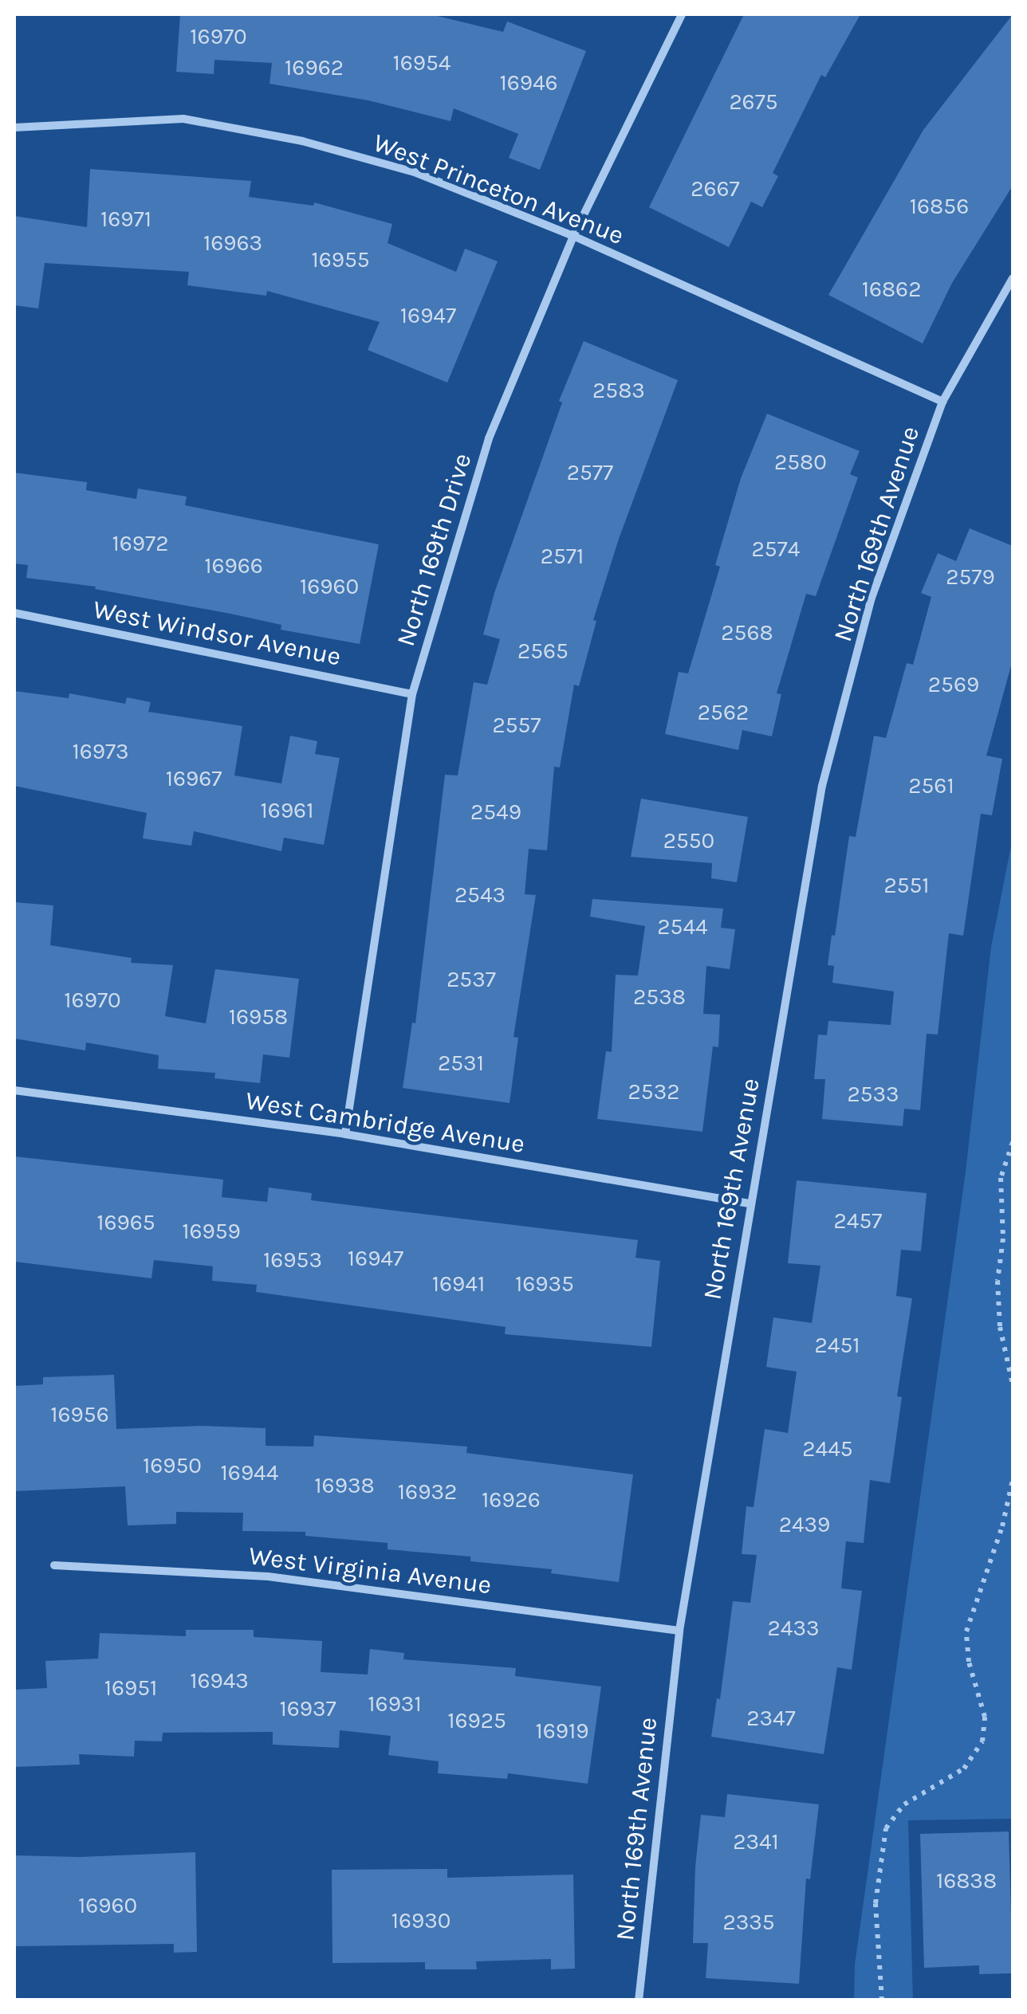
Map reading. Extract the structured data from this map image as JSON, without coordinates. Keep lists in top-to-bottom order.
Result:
{
  "streets": {
    "street": [
      "West Princeton Avenue",
      "North 169th Avenue",
      "North 169th Drive",
      "West Windsor Avenue",
      "West Cambridge Avenue",
      "West Virginia Avenue"
    ]
  },
  "crossings": [
    ["West Princeton Avenue", "North 169th Avenue"],
    ["West Princeton Avenue", "North 169th Drive"],
    ["North 169th Avenue", "West Cambridge Avenue"],
    ["North 169th Avenue", "West Virginia Avenue"],
    ["North 169th Drive", "West Windsor Avenue"],
    ["North 169th Drive", "West Cambridge Avenue"]
  ],
  "house_numbers": [
    "16970",
    "16954",
    "16962",
    "16946",
    "2675",
    "2667",
    "16856",
    "16971",
    "16963",
    "16955",
    "16862",
    "16947",
    "2583",
    "2580",
    "2577",
    "16972",
    "2574",
    "2571",
    "16966",
    "2579",
    "16960",
    "2568",
    "2565",
    "2569",
    "2562",
    "2557",
    "16973",
    "16967",
    "2561",
    "16961",
    "2549",
    "2550",
    "2551",
    "2543",
    "2544",
    "2537",
    "2538",
    "16970",
    "16958",
    "2531",
    "2532",
    "2533",
    "2457",
    "16965",
    "16959",
    "16947",
    "16953",
    "16941",
    "16935",
    "2451",
    "16956",
    "2445",
    "16950",
    "16944",
    "16938",
    "16932",
    "16926",
    "2439",
    "2433",
    "16943",
    "16951",
    "16931",
    "16937",
    "2347",
    "16925",
    "16919",
    "2341",
    "16838",
    "16960",
    "16930",
    "2335"
  ]
}
